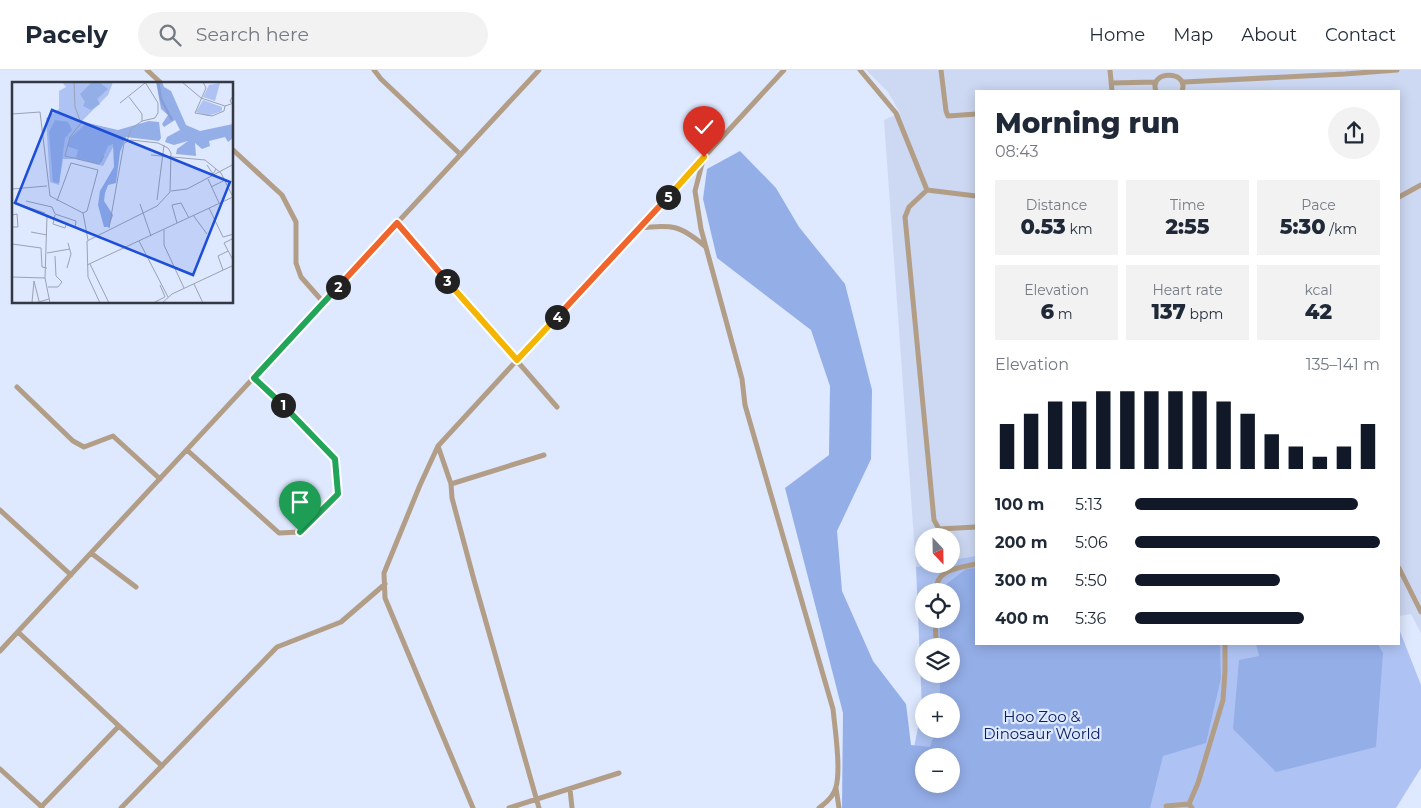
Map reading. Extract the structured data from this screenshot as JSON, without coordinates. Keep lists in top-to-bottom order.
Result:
{
  "parks": ["Hoo Zoo & Dinosaur World"],
  "north": "bottom",
  "page": {
    "header": "Pacely",
    "search": "Search here",
    "nav": [
      "Home",
      "Map",
      "About",
      "Contact"
    ],
    "heading": ["Morning run", "08:43"],
    "stats": [
      ["Distance", "0.53 km"],
      ["Time", "2:55"],
      ["Pace", "5:30 /km"],
      ["Elevation", "6 m"],
      ["Heart rate", "137 bpm"],
      ["kcal", "42"]
    ],
    "pins": [
      "5",
      "3",
      "2",
      "4",
      "1"
    ],
    "chart": ["Elevation", "135–141 m"],
    "list": [
      {
        "name": "100 m",
        "note": "5:13"
      },
      {
        "name": "200 m",
        "note": "5:06"
      },
      {
        "name": "300 m",
        "note": "5:50"
      },
      {
        "name": "400 m",
        "note": "5:36"
      }
    ],
    "map_buttons": ["+", "−"]
  }
}
